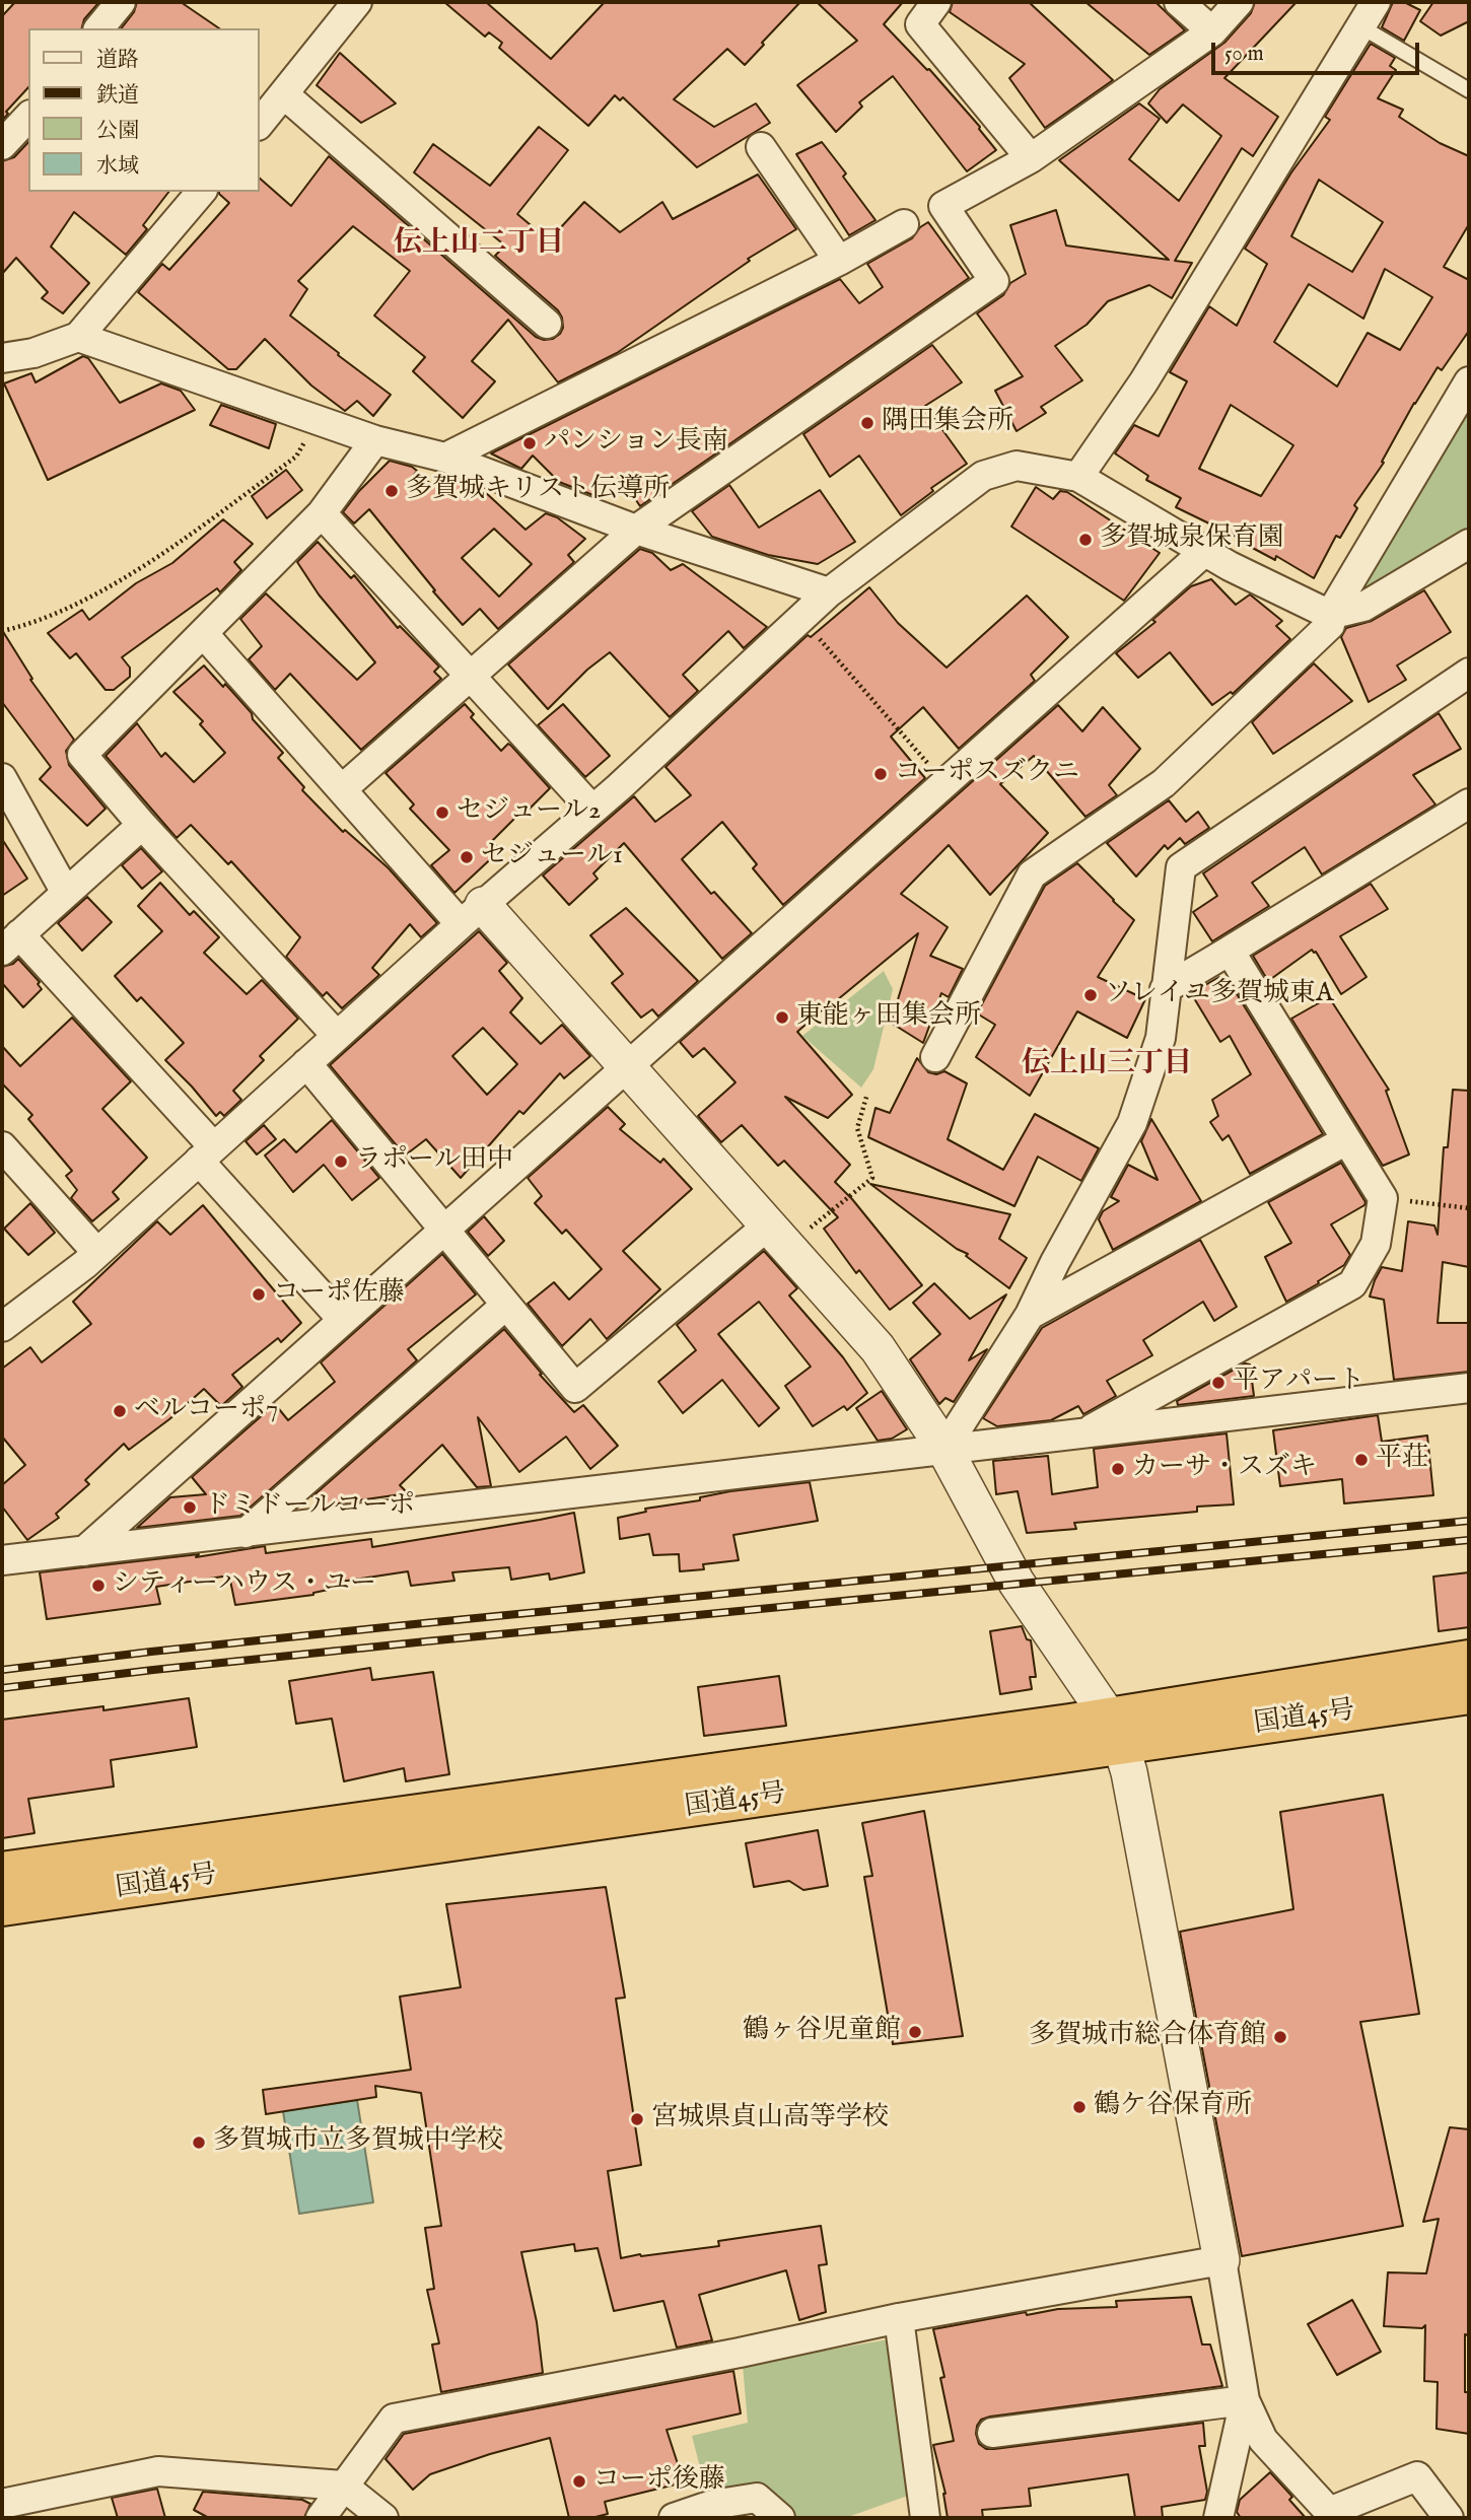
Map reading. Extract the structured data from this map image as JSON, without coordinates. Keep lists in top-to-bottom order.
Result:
{
  "streets": {
    "highway": ["国道45号"]
  },
  "districts": ["伝上山二丁目", "伝上山三丁目"],
  "places": [
    "隅田集会所",
    "パンション長南",
    "多賀城キリスト伝導所",
    "多賀城泉保育園",
    "コーポスズクニ",
    "セジュール2",
    "セジュール1",
    "ソレイユ多賀城東A",
    "東能ヶ田集会所",
    "ラポール田中",
    "コーポ佐藤",
    "平アパート",
    "ベルコーポ7",
    "平荘",
    "カーサ・スズキ",
    "ドミドールコーポ",
    "シティーハウス・ユー",
    "鶴ヶ谷児童館",
    "多賀城市総合体育館",
    "鶴ケ谷保育所",
    "宮城県貞山高等学校",
    "多賀城市立多賀城中学校",
    "コーポ後藤"
  ],
  "legend": [
    "道路",
    "鉄道",
    "公園",
    "水域"
  ],
  "scale_bar": "50 m"
}
